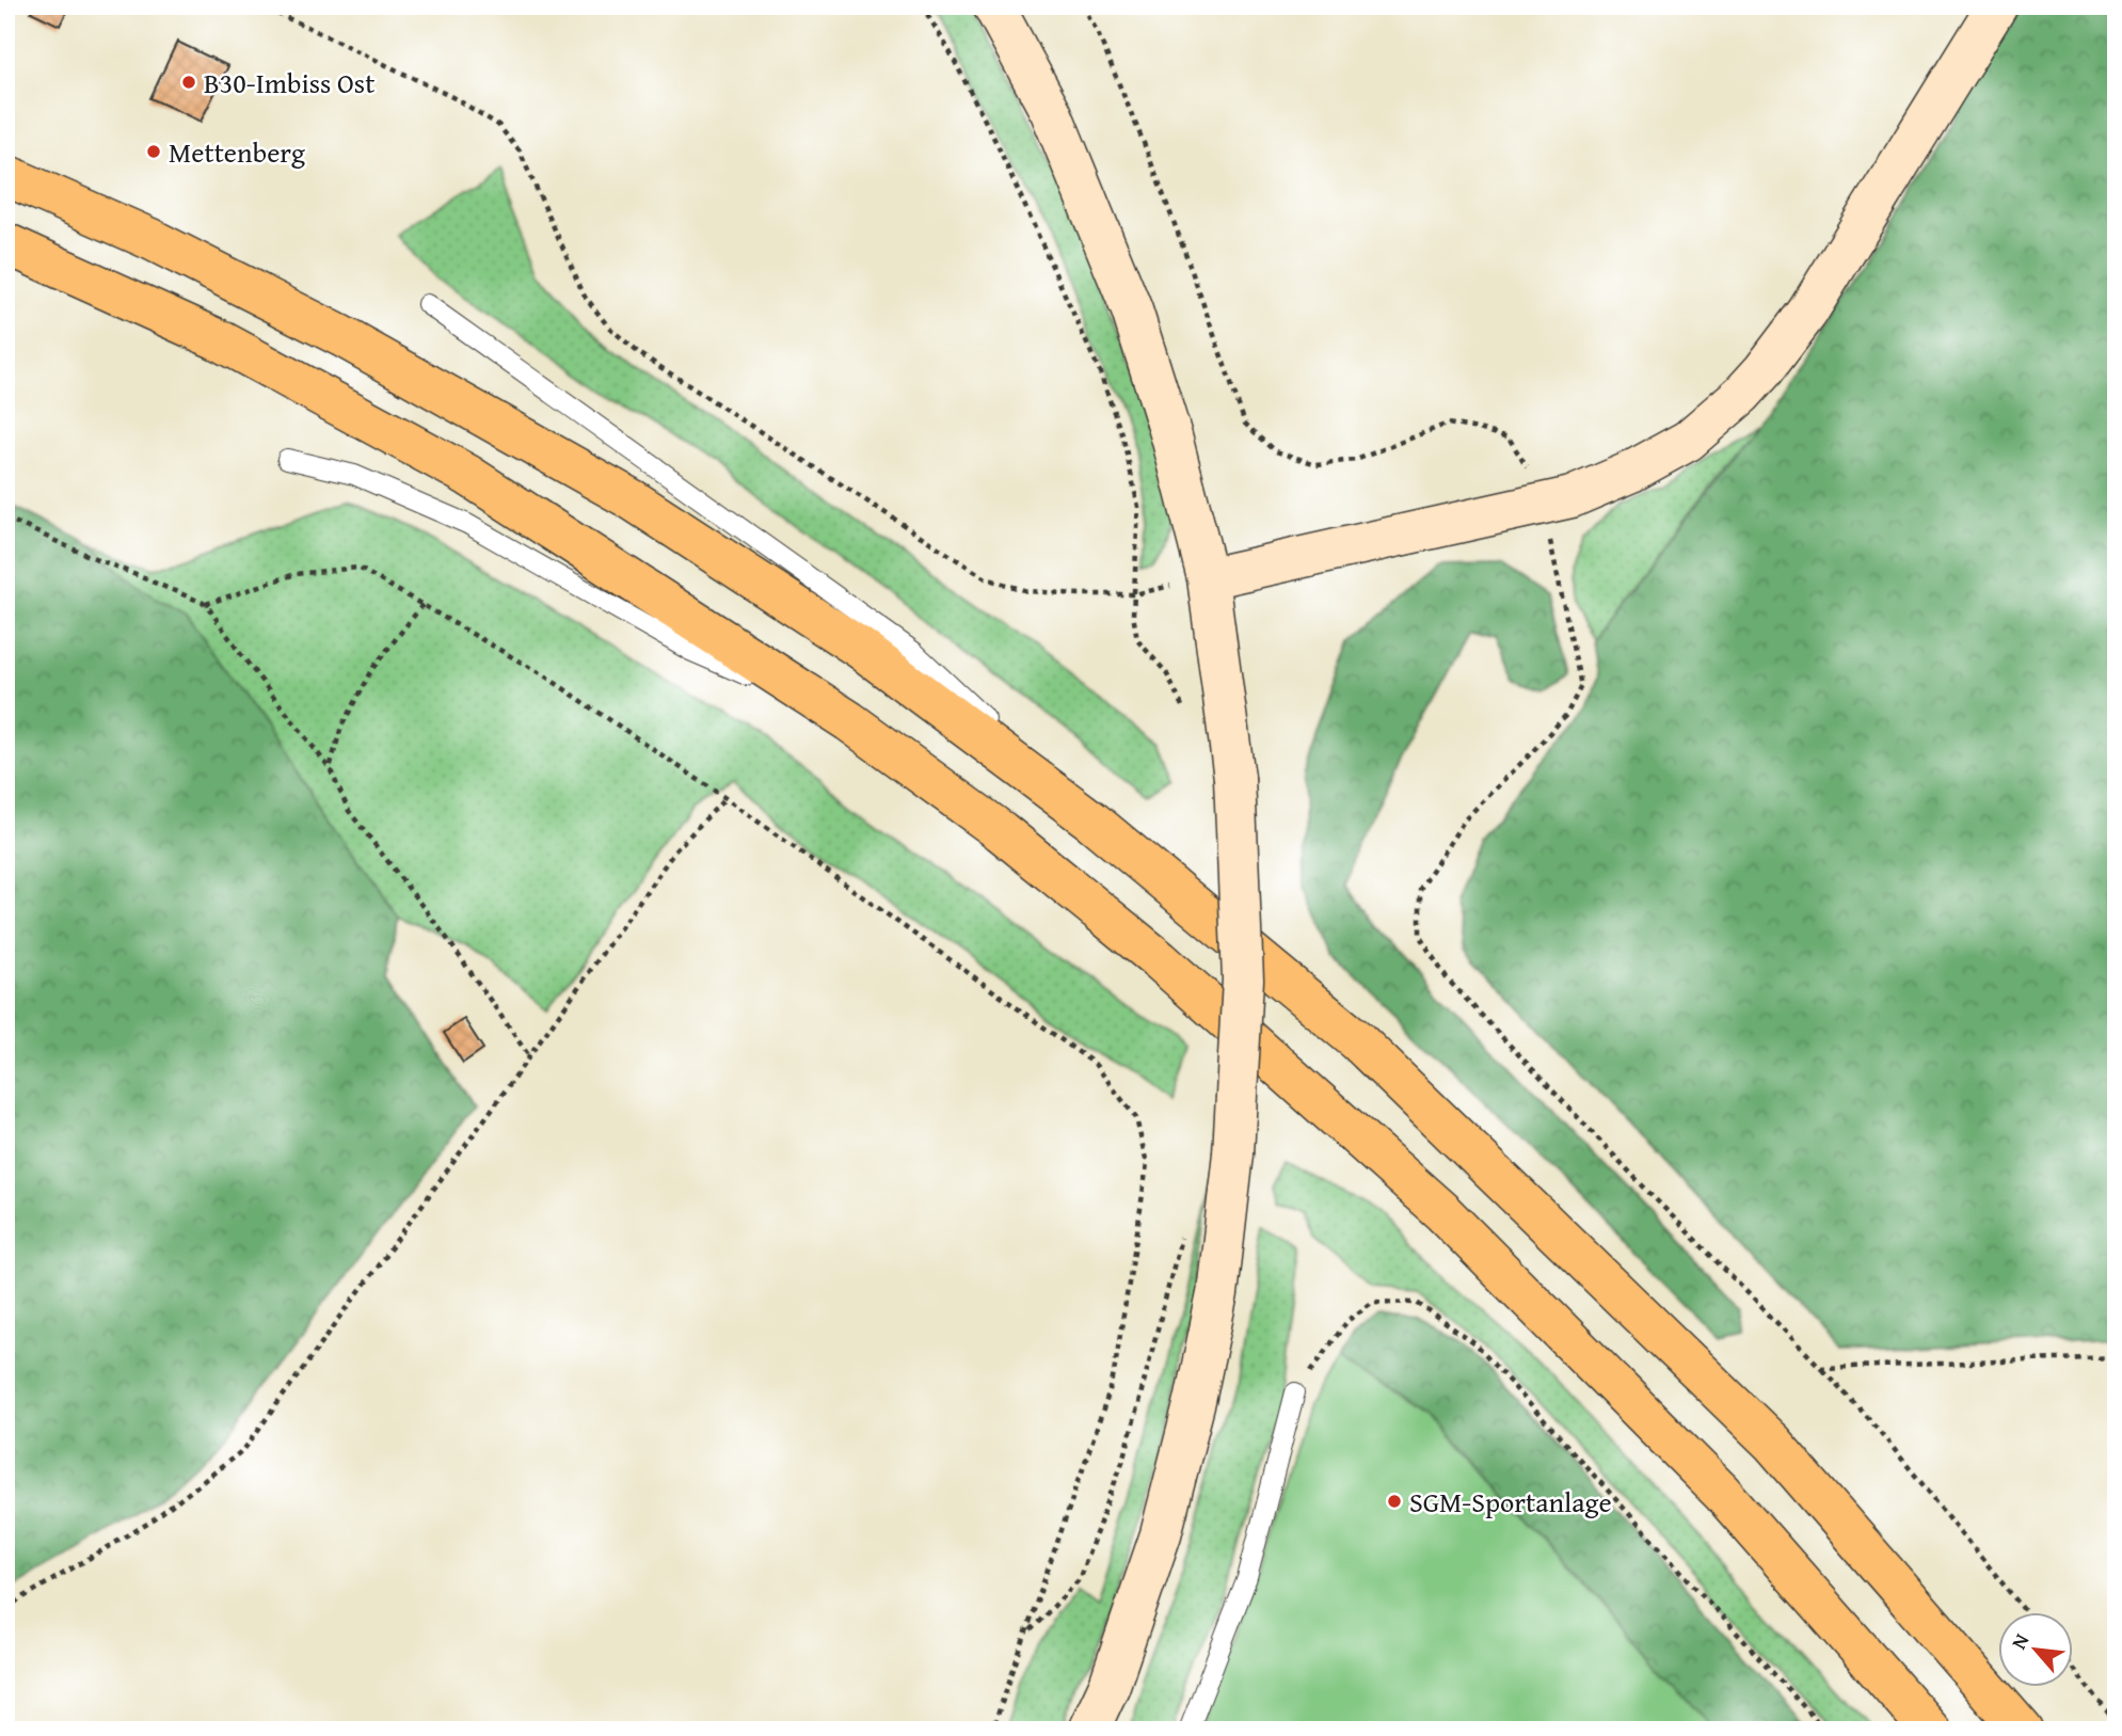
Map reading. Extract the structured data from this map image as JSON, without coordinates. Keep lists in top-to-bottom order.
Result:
{
  "places": ["B30-Imbiss Ost", "Mettenberg", "SGM-Sportanlage"],
  "north": "top left"
}
